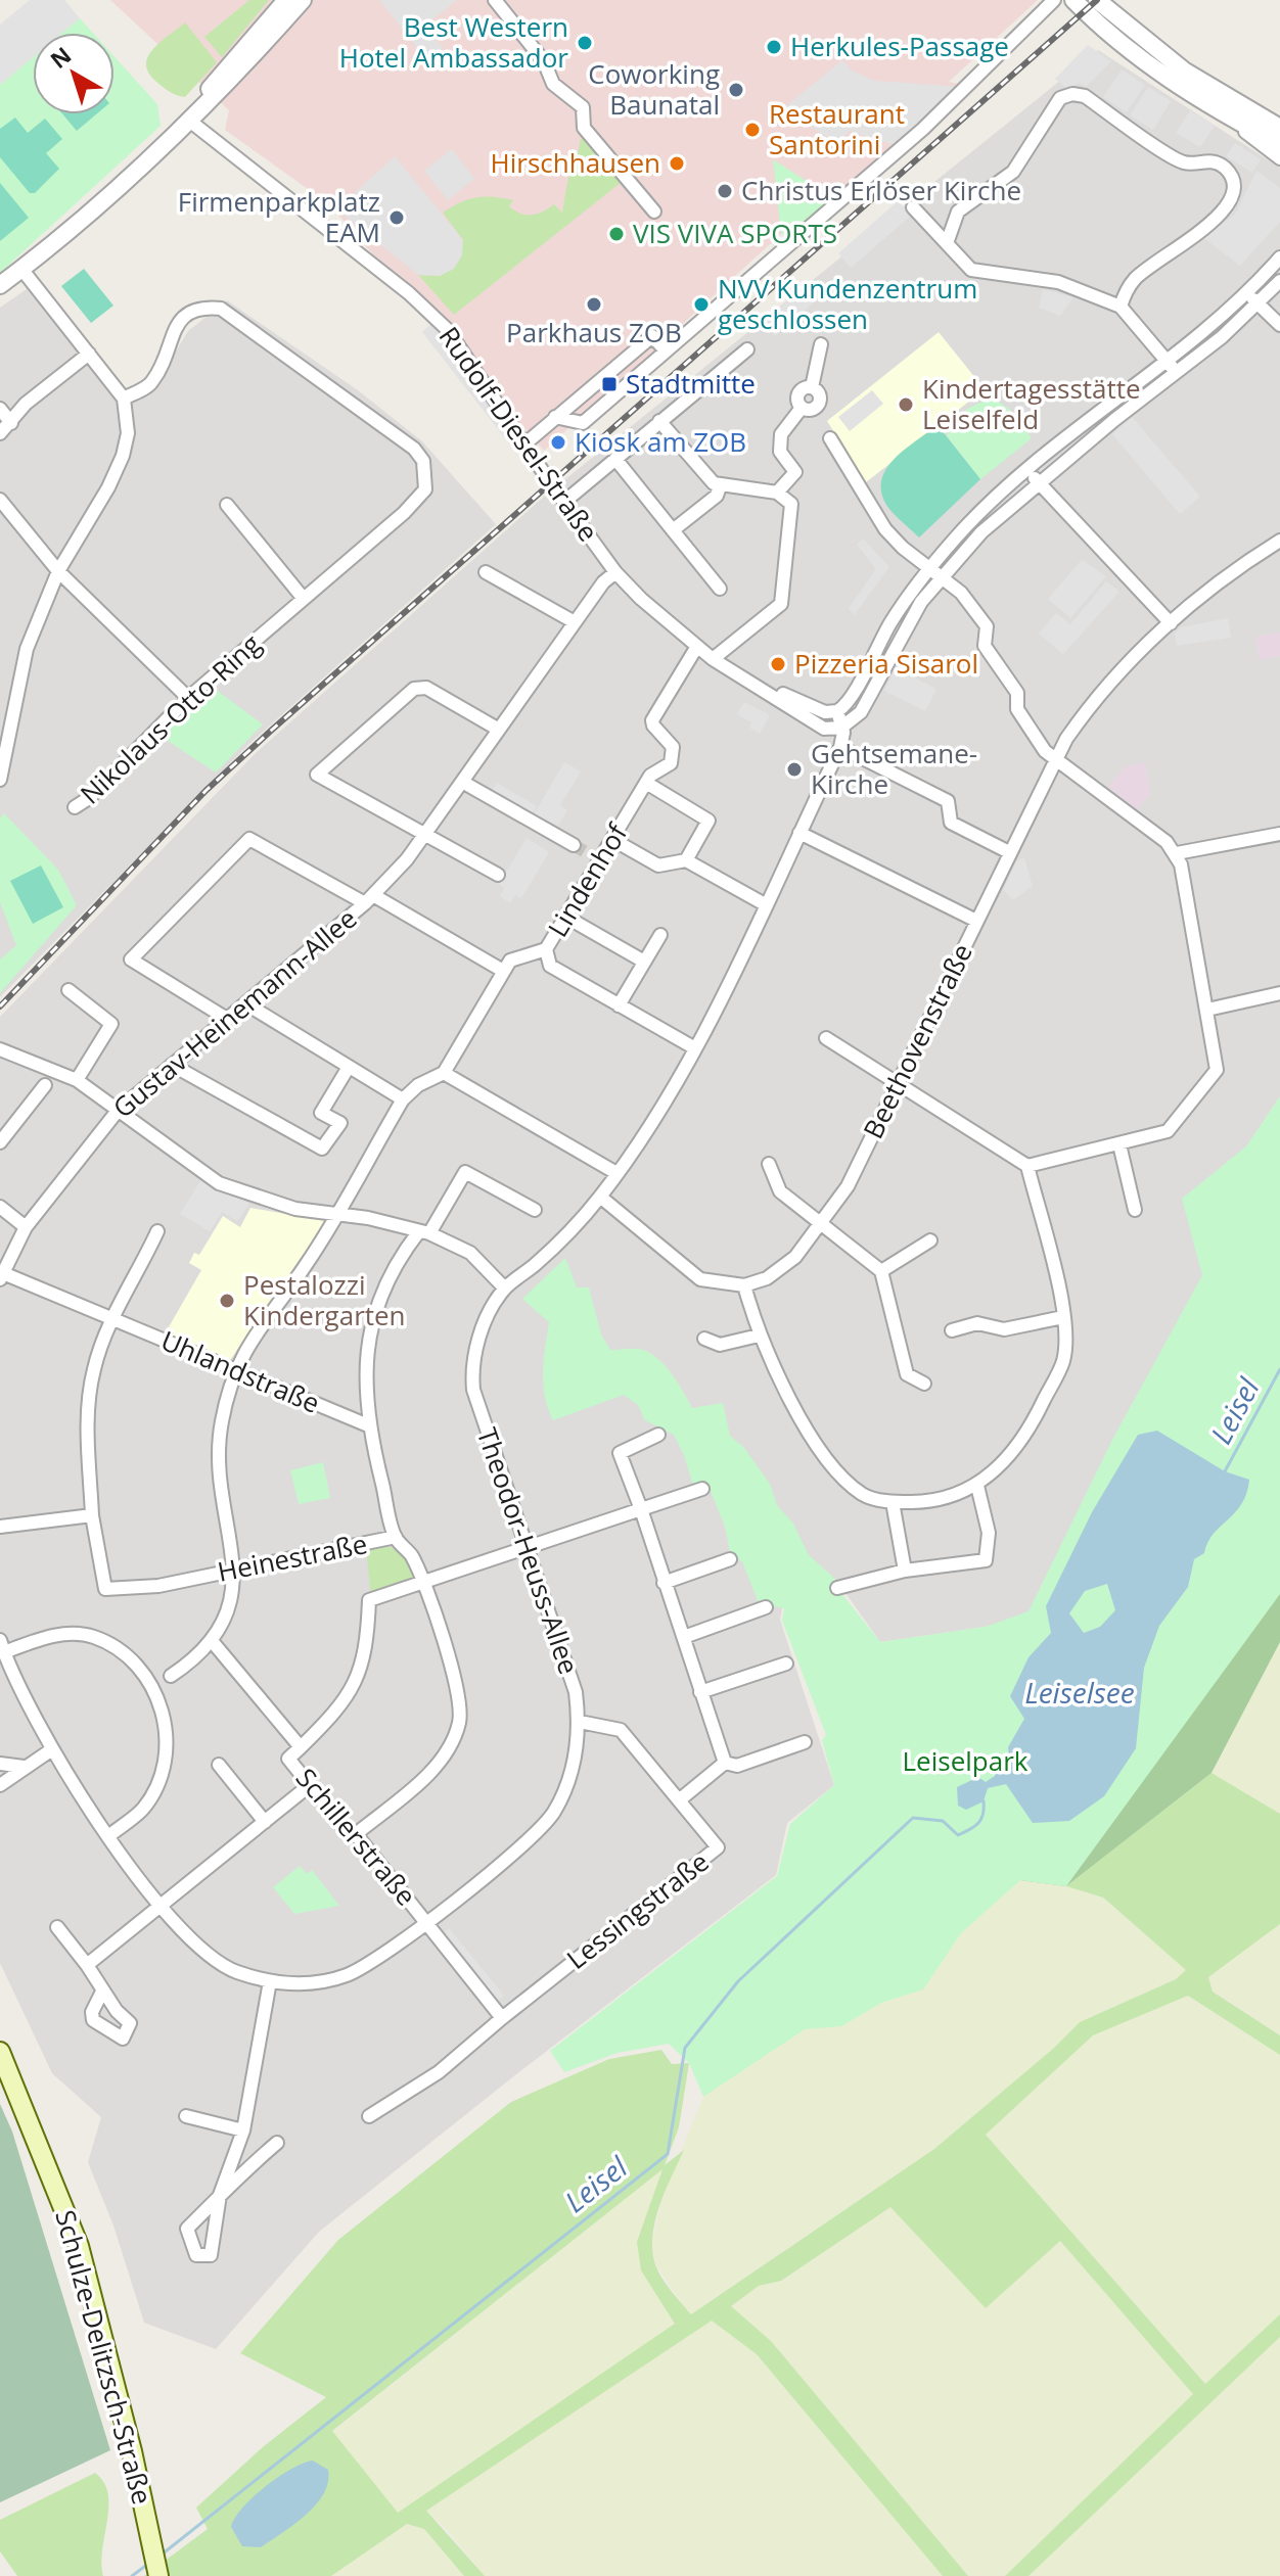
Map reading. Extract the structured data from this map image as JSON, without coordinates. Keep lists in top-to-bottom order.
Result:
{
  "streets": {
    "main road": ["Schulze-Delitzsch-Straße"],
    "street": [
      "Rudolf-Diesel-Straße",
      "Nikolaus-Otto-Ring",
      "Lindenhof",
      "Gustav-Heinemann-Allee",
      "Beethovenstraße",
      "Uhlandstraße",
      "Theodor-Heuss-Allee",
      "Heinestraße",
      "Schillerstraße",
      "Lessingstraße"
    ]
  },
  "crossings": [
    ["Rudolf-Diesel-Straße", "Lindenhof"],
    ["Rudolf-Diesel-Straße", "Gustav-Heinemann-Allee"],
    ["Rudolf-Diesel-Straße", "Theodor-Heuss-Allee"],
    ["Gustav-Heinemann-Allee", "Uhlandstraße"],
    ["Uhlandstraße", "Heinestraße"],
    ["Theodor-Heuss-Allee", "Schillerstraße"],
    ["Theodor-Heuss-Allee", "Lessingstraße"],
    ["Heinestraße", "Schillerstraße"]
  ],
  "water": ["Leisel", "Leiselsee"],
  "parks": ["Leiselpark"],
  "places": {
    "other": [
      "Best Western Hotel Ambassador",
      "Herkules-Passage",
      "Coworking Baunatal",
      "Restaurant Santorini",
      "Hirschhausen",
      "Christus Erlöser Kirche",
      "Firmenparkplatz EAM",
      "VIS VIVA SPORTS",
      "Parkhaus ZOB",
      "NVV Kundenzentrum geschlossen",
      "Kindertagesstätte Leiselfeld",
      "Kiosk am ZOB",
      "Pizzeria Sisarol",
      "Gehtsemane- Kirche",
      "Pestalozzi Kindergarten"
    ],
    "transit": ["Stadtmitte"]
  },
  "north": "top left"
}
